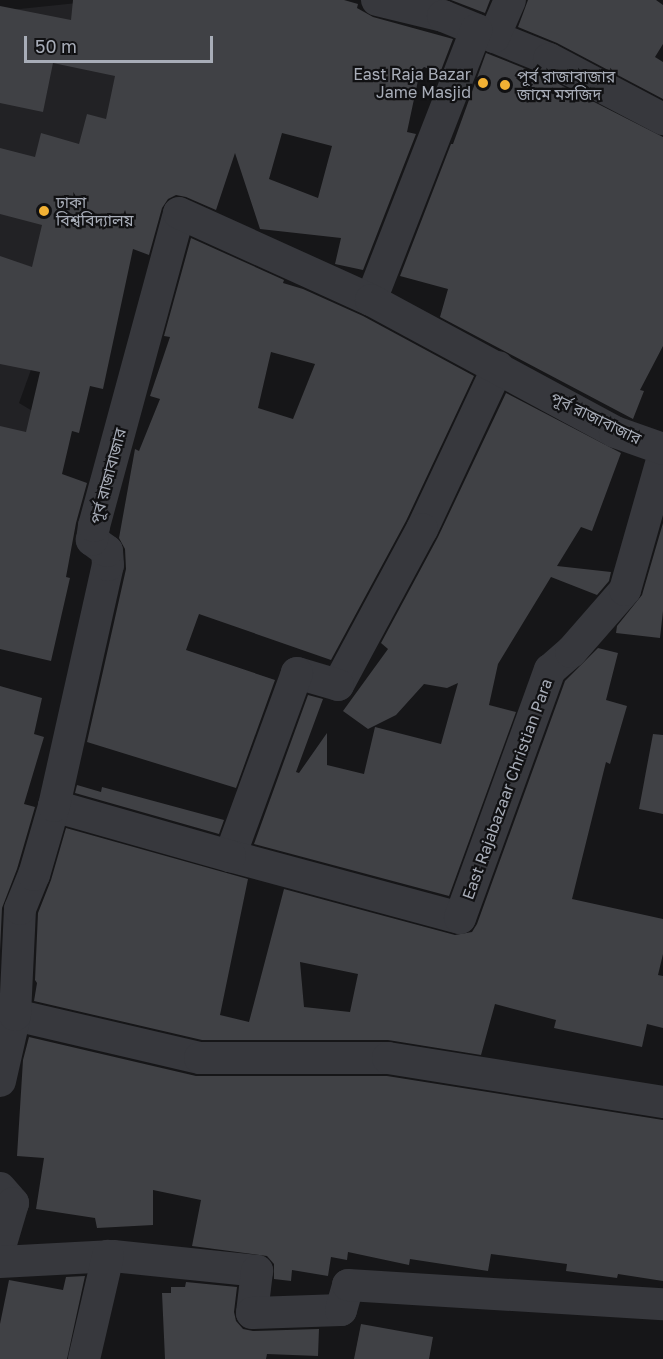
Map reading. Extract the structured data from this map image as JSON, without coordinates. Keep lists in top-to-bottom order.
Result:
{
  "streets": {
    "street": ["পূর্ব রাজাবাজার", "East Rajabazaar Christian Para"]
  },
  "crossings": [
    ["পূর্ব রাজাবাজার", "East Rajabazaar Christian Para"]
  ],
  "places": ["East Raja Bazar Jame Masjid", "পূর্ব রাজাবাজার জামে মসজিদ", "ঢাকা বিশ্ববিদ্যালয়"],
  "scale_bar": "50 m"
}
